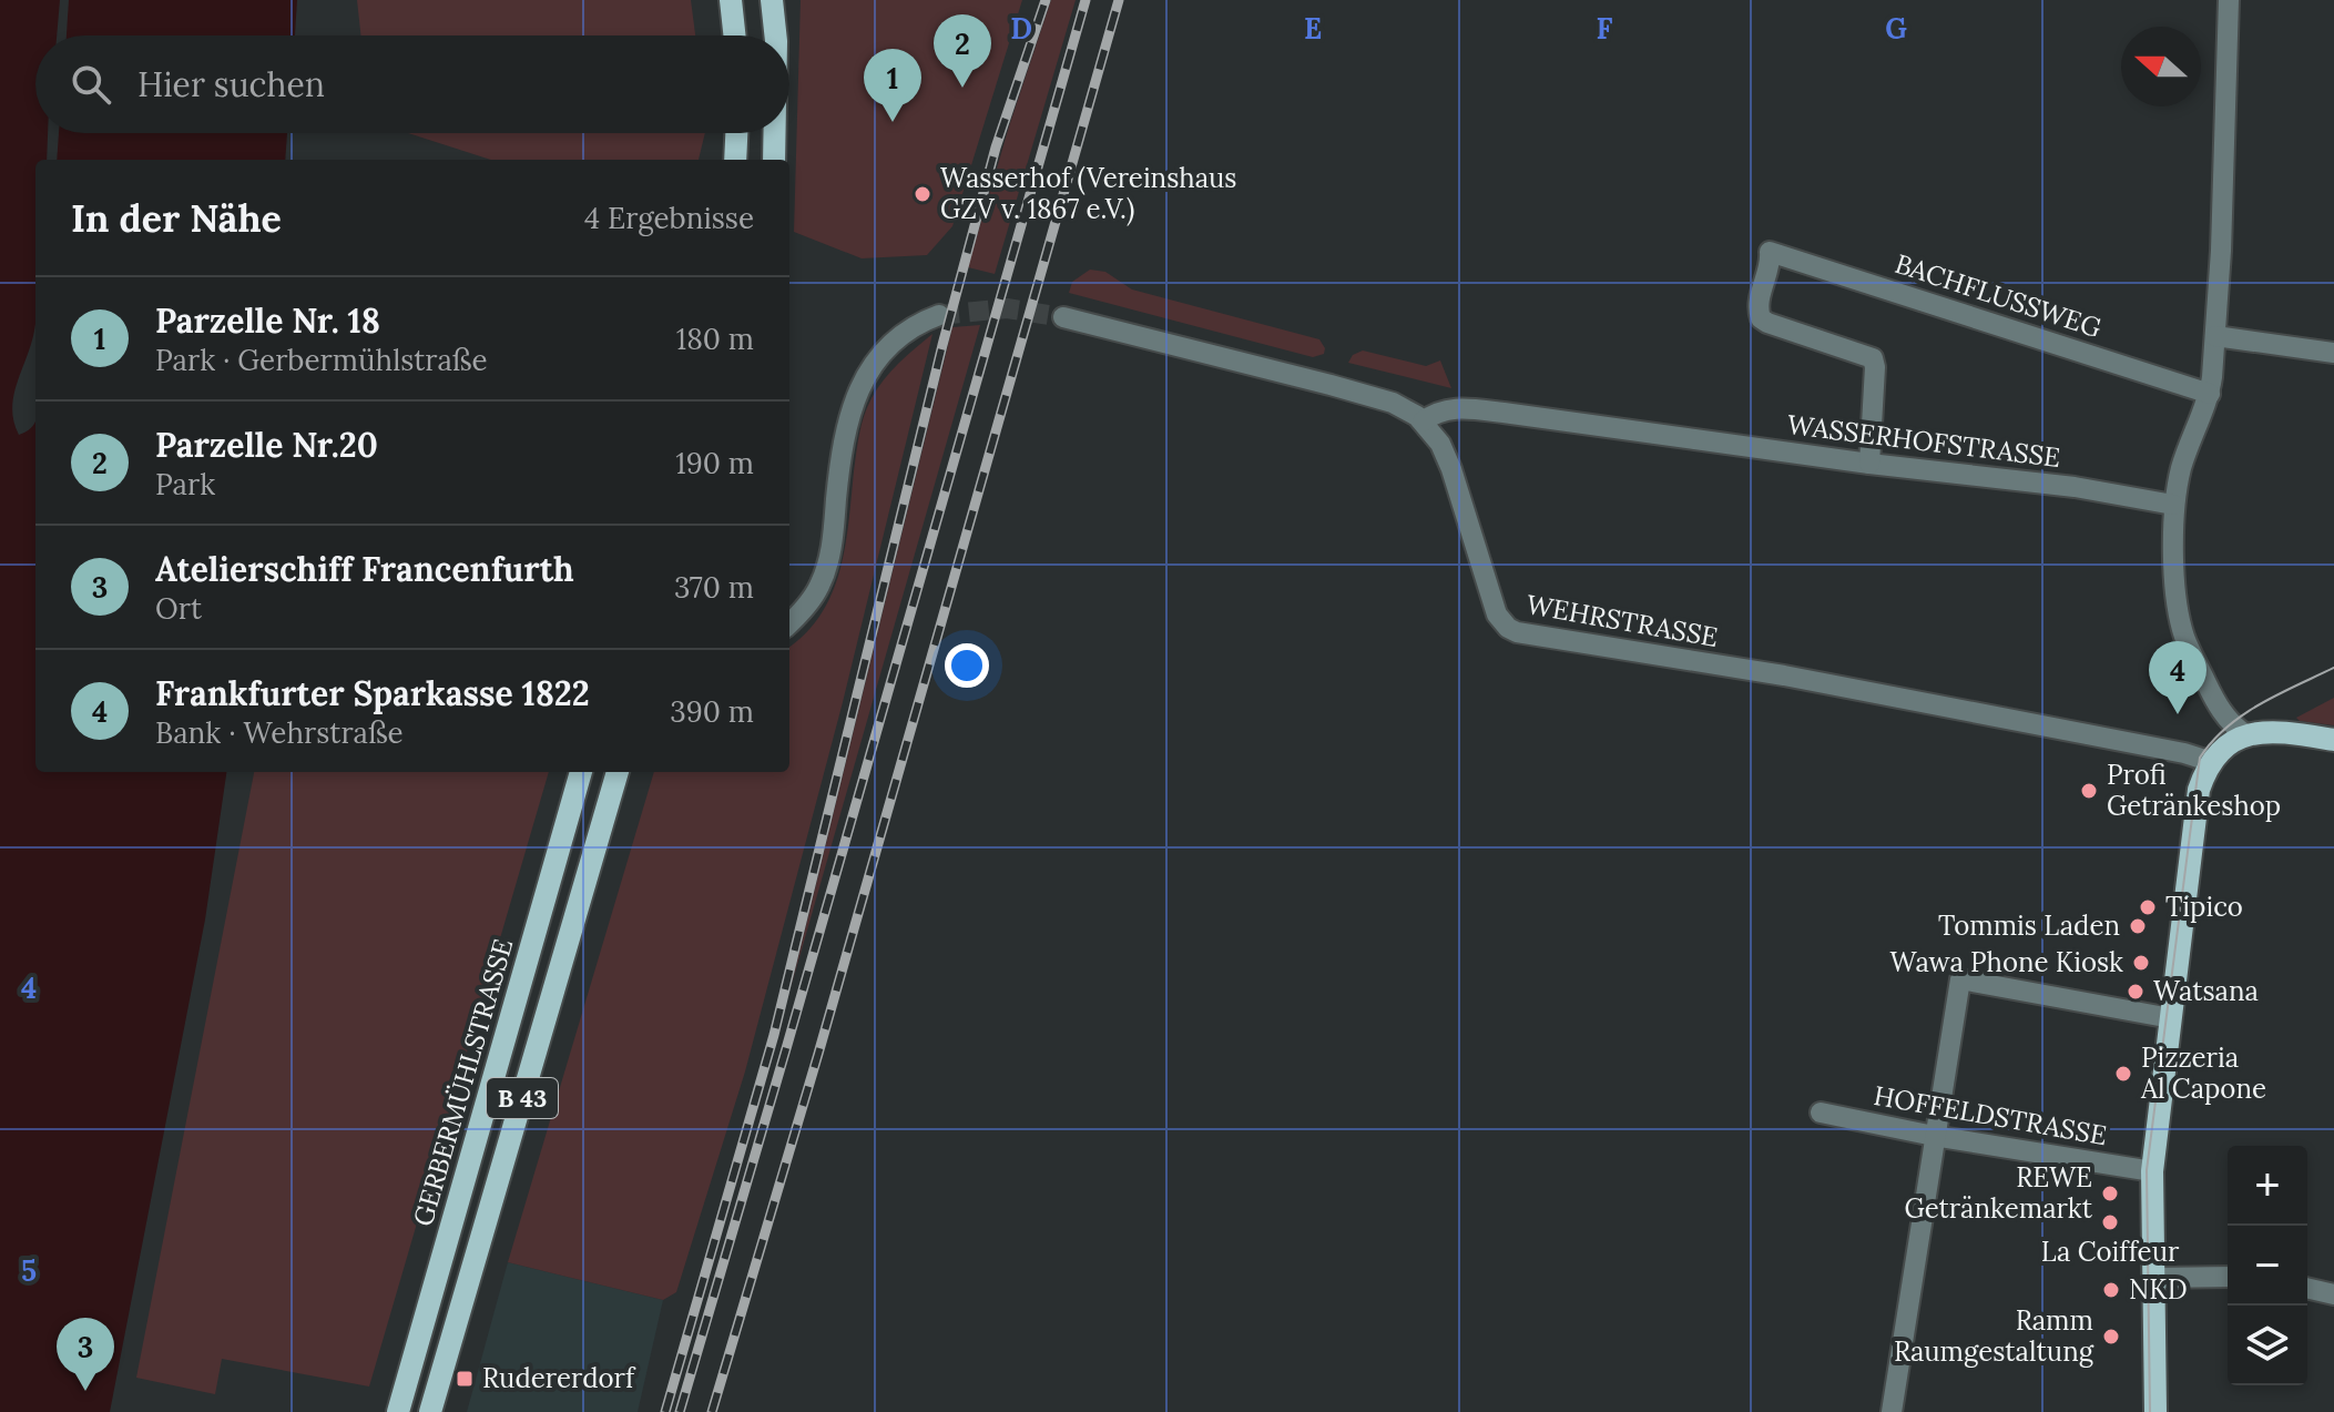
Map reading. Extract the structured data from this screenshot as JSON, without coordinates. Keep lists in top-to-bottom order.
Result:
{
  "streets": {
    "main road": ["GERBERMÜHLSTRASSE", "B 43"],
    "street": [
      "BACHFLUSSWEG",
      "WASSERHOFSTRASSE",
      "WEHRSTRASSE",
      "HOFFELDSTRASSE"
    ]
  },
  "crossings": [
    ["BACHFLUSSWEG", "WASSERHOFSTRASSE"],
    ["WASSERHOFSTRASSE", "WEHRSTRASSE"]
  ],
  "places": {
    "other": [
      "Wasserhof (Vereinshaus GZV v. 1867 e.V.)",
      "Profi Getränkeshop",
      "Tipico",
      "Tommis Laden",
      "Wawa Phone Kiosk",
      "Watsana",
      "Pizzeria Al Capone",
      "REWE Getränkemarkt",
      "La Coiffeur",
      "NKD",
      "Ramm Raumgestaltung"
    ],
    "transit": ["Rudererdorf"]
  },
  "north": "left",
  "page": {
    "pins": [
      "2",
      "1",
      "4",
      "3"
    ],
    "search": "Hier suchen",
    "heading": ["In der Nähe", "4 Ergebnisse"],
    "list": [
      {
        "mark": "1",
        "name": "Parzelle Nr. 18",
        "note": "Park · Gerbermühlstraße",
        "value": "180 m"
      },
      {
        "mark": "2",
        "name": "Parzelle Nr.20",
        "note": "Park",
        "value": "190 m"
      },
      {
        "mark": "3",
        "name": "Atelierschiff Francenfurth",
        "note": "Ort",
        "value": "370 m"
      },
      {
        "mark": "4",
        "name": "Frankfurter Sparkasse 1822",
        "note": "Bank · Wehrstraße",
        "value": "390 m"
      }
    ],
    "map_buttons": ["+", "−"]
  },
  "grid": {
    "columns": [
      "D",
      "E",
      "F",
      "G"
    ],
    "rows": ["4", "5"]
  }
}
